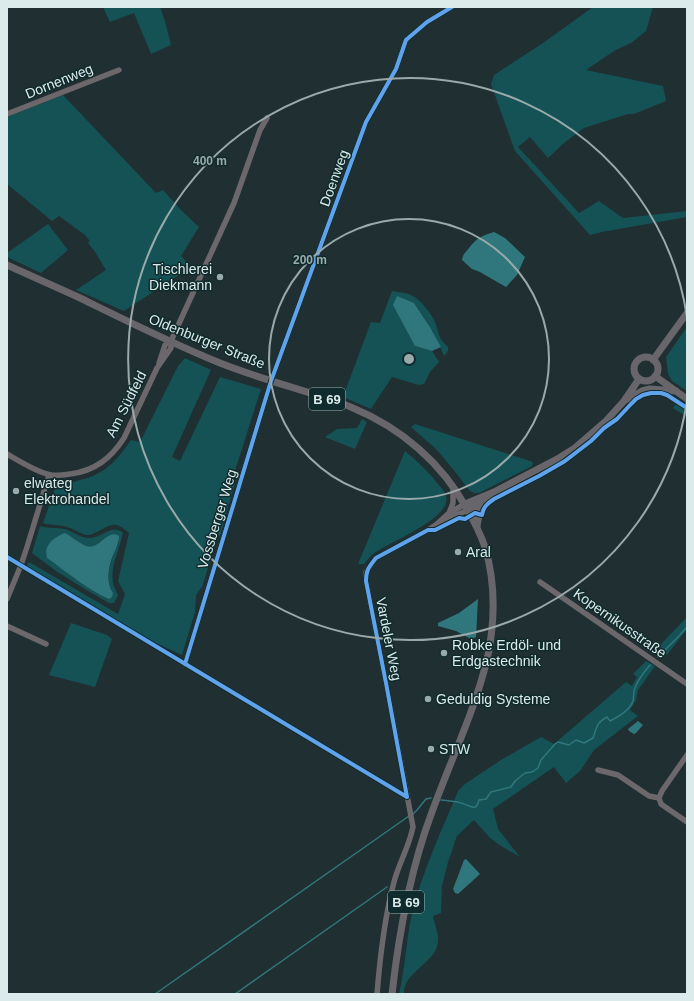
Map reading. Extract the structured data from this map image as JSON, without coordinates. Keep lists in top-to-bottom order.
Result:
{
  "streets": {
    "main road": ["Oldenburger Straße", "B 69"],
    "street": [
      "Dornenweg",
      "Doenweg",
      "Am Südfeld",
      "Vossberger Weg",
      "Kopernikusstraße",
      "Vardeler Weg"
    ]
  },
  "crossings": [
    ["Doenweg", "Oldenburger Straße"],
    ["Doenweg", "Vossberger Weg"],
    ["Oldenburger Straße", "B 69"],
    ["Oldenburger Straße", "Am Südfeld"],
    ["Oldenburger Straße", "Vossberger Weg"],
    ["Oldenburger Straße", "Vardeler Weg"],
    ["B 69", "Vardeler Weg"]
  ],
  "places": [
    "Tischlerei Diekmann",
    "elwateg Elektrohandel",
    "Aral",
    "Robke Erdöl- und Erdgastechnik",
    "Geduldig Systeme",
    "STW"
  ],
  "rings": ["400 m", "200 m"]
}
